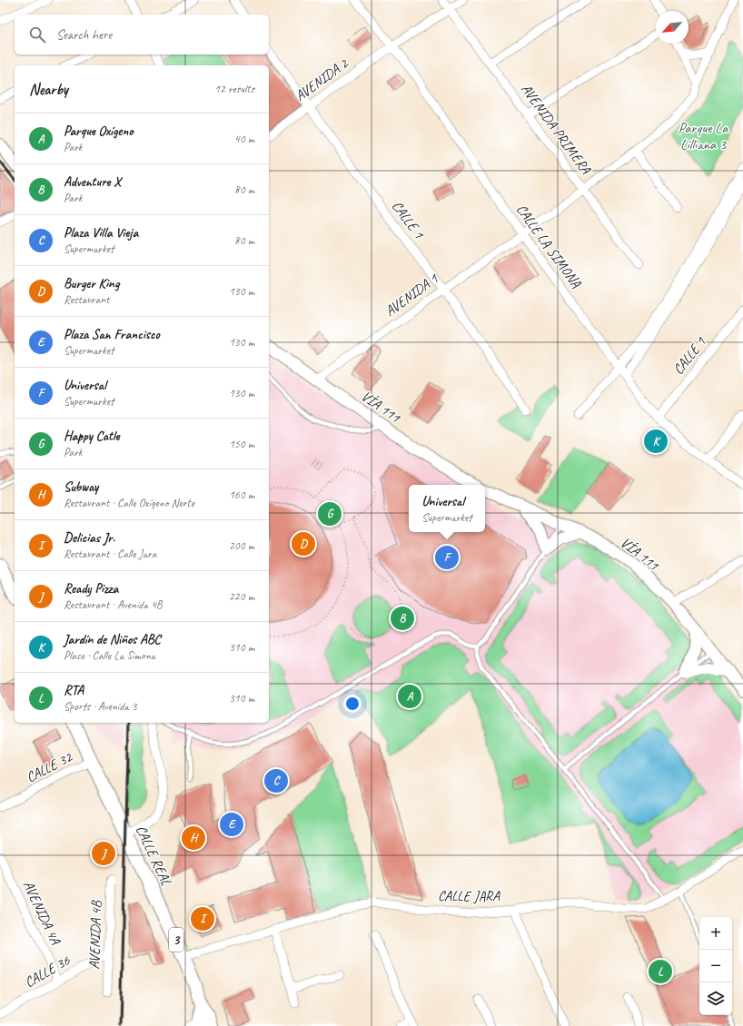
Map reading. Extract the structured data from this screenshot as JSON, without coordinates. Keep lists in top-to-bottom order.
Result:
{
  "streets": {
    "main road": ["VÍA 111", "CALLE REAL", "3"],
    "street": [
      "AVENIDA 2",
      "AVENIDA PRIMERA",
      "CALLE 1",
      "CALLE LA SIMONA",
      "AVENIDA 1",
      "CALLE 32",
      "CALLE JARA",
      "AVENIDA 4A",
      "AVENIDA 4B",
      "CALLE 36"
    ]
  },
  "crossings": [
    ["AVENIDA 2", "AVENIDA PRIMERA"],
    ["AVENIDA 2", "CALLE 1"],
    ["AVENIDA 2", "CALLE LA SIMONA"],
    ["AVENIDA PRIMERA", "AVENIDA 1"],
    ["CALLE 1", "CALLE LA SIMONA"],
    ["CALLE 1", "AVENIDA 1"],
    ["CALLE LA SIMONA", "AVENIDA 1"],
    ["AVENIDA 1", "VÍA 111"],
    ["CALLE 32", "CALLE REAL"],
    ["CALLE REAL", "CALLE JARA"],
    ["AVENIDA 4A", "CALLE 36"],
    ["AVENIDA 4B", "CALLE 36"]
  ],
  "parks": ["Parque La Lilliana 3"],
  "north": "bottom left",
  "page": {
    "search": "Search here",
    "heading": ["Nearby", "12 results"],
    "list": [
      {
        "mark": "A",
        "name": "Parque Oxígeno",
        "note": "Park",
        "value": "40 m"
      },
      {
        "mark": "B",
        "name": "Adventure X",
        "note": "Park",
        "value": "80 m"
      },
      {
        "mark": "C",
        "name": "Plaza Villa Vieja",
        "note": "Supermarket",
        "value": "80 m"
      },
      {
        "mark": "D",
        "name": "Burger King",
        "note": "Restaurant",
        "value": "130 m"
      },
      {
        "mark": "E",
        "name": "Plaza San Francisco",
        "note": "Supermarket",
        "value": "130 m"
      },
      {
        "mark": "F",
        "name": "Universal",
        "note": "Supermarket",
        "value": "130 m"
      },
      {
        "mark": "G",
        "name": "Happy Catle",
        "note": "Park",
        "value": "150 m"
      },
      {
        "mark": "H",
        "name": "Subway",
        "note": "Restaurant · Calle Oxígeno Norte",
        "value": "160 m"
      },
      {
        "mark": "I",
        "name": "Delicias Jr.",
        "note": "Restaurant · Calle Jara",
        "value": "200 m"
      },
      {
        "mark": "J",
        "name": "Ready Pizza",
        "note": "Restaurant · Avenida 4B",
        "value": "220 m"
      },
      {
        "mark": "K",
        "name": "Jardín de Niños ABC",
        "note": "Place · Calle La Simona",
        "value": "310 m"
      },
      {
        "mark": "L",
        "name": "RTA",
        "note": "Sports · Avenida 3",
        "value": "310 m"
      }
    ],
    "pins": [
      "K",
      "G",
      "D",
      "F",
      "B",
      "A",
      "C",
      "E",
      "H",
      "J",
      "I",
      "L"
    ],
    "popup": ["Universal", "Supermarket"],
    "map_buttons": ["+", "−"]
  }
}
